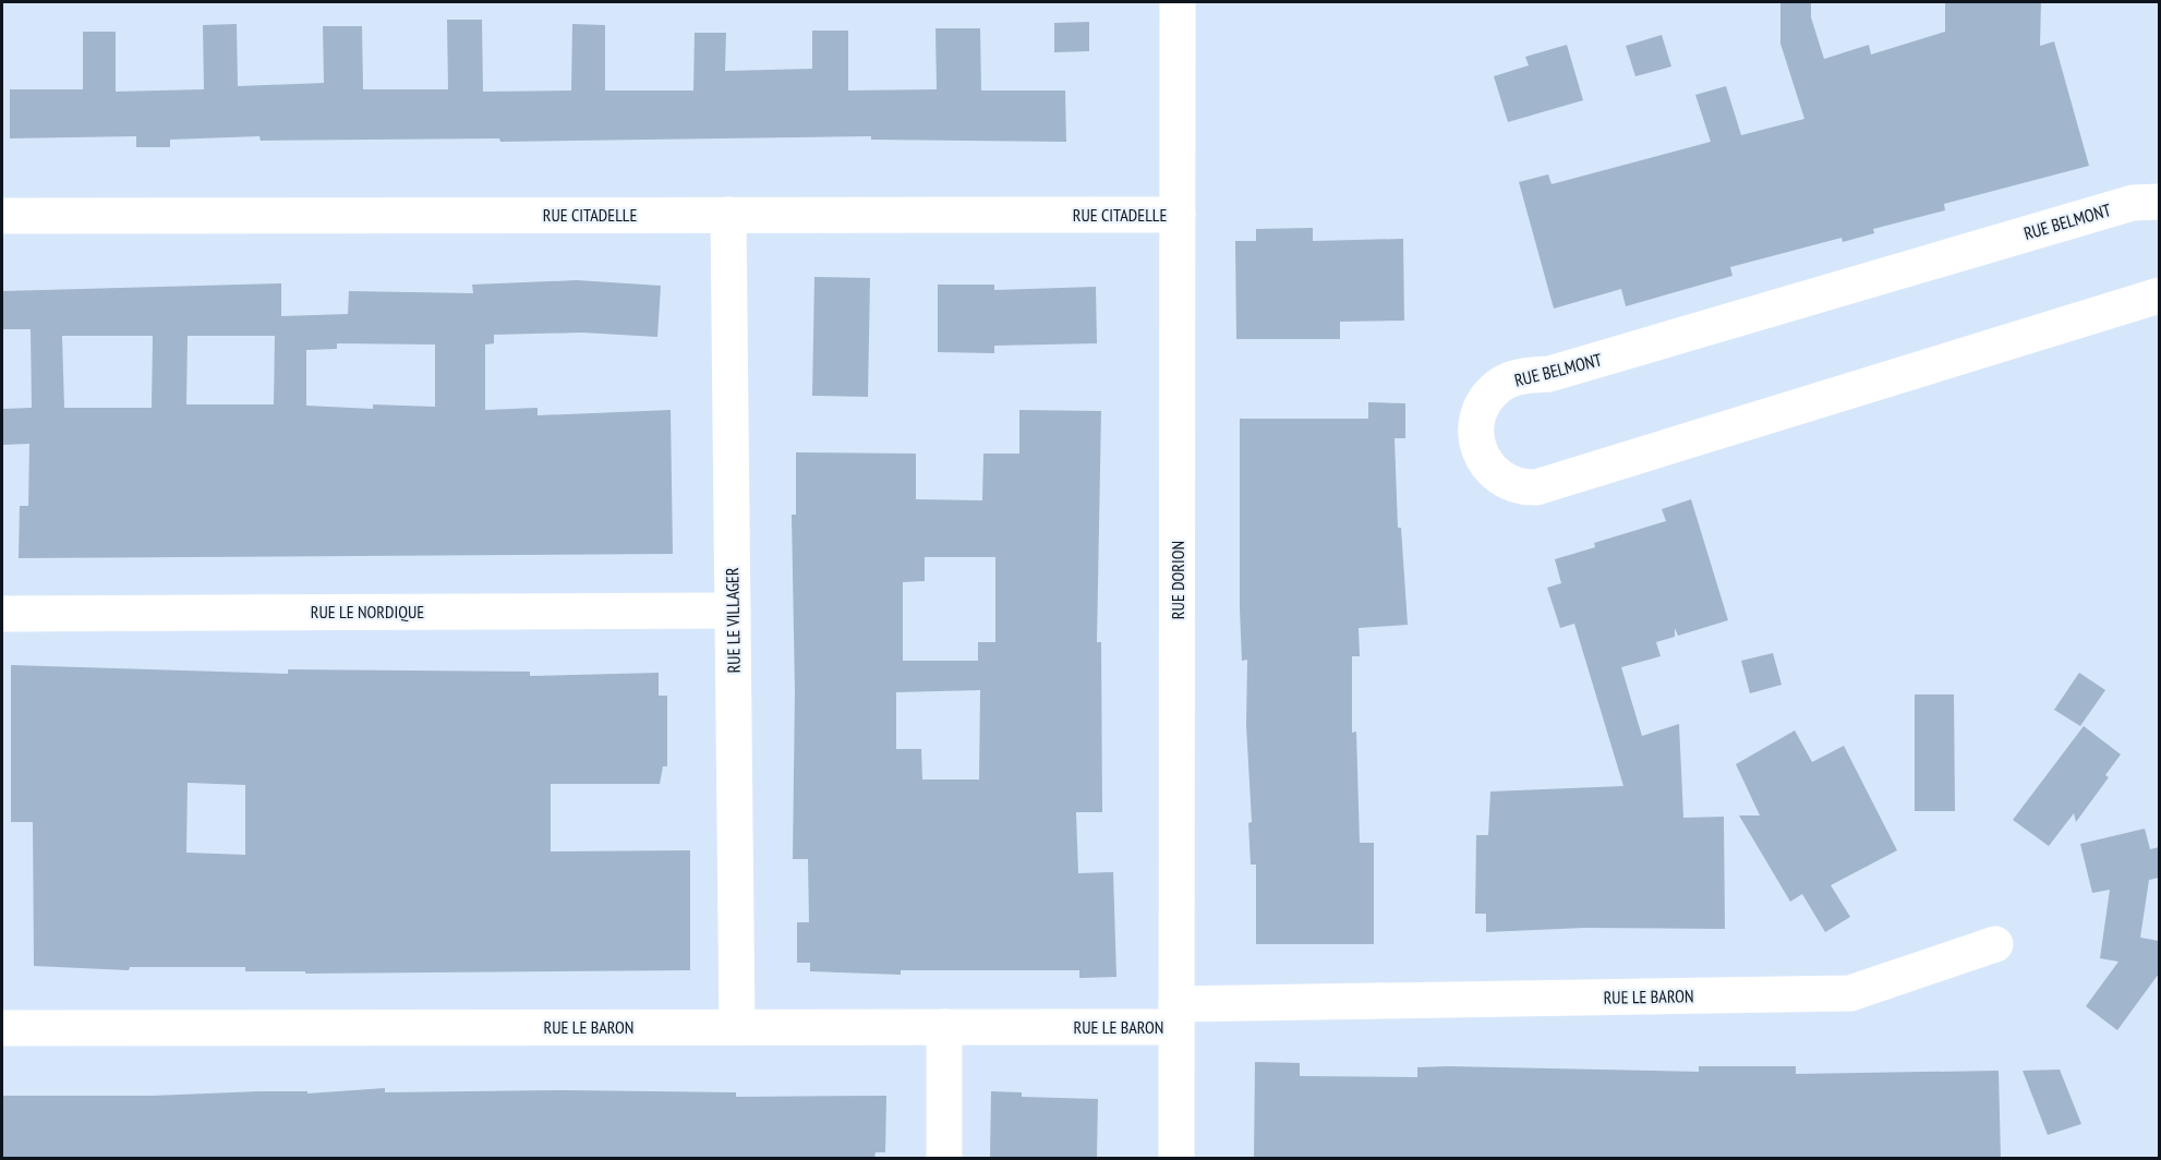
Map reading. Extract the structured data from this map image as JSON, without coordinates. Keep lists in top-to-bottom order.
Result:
{
  "streets": {
    "street": [
      "RUE CITADELLE",
      "RUE BELMONT",
      "RUE DORION",
      "RUE LE NORDIQUE",
      "RUE LE VILLAGER",
      "RUE LE BARON"
    ]
  },
  "crossings": [
    ["RUE CITADELLE", "RUE DORION"],
    ["RUE CITADELLE", "RUE LE VILLAGER"],
    ["RUE DORION", "RUE LE BARON"],
    ["RUE LE NORDIQUE", "RUE LE VILLAGER"],
    ["RUE LE VILLAGER", "RUE LE BARON"]
  ]
}
